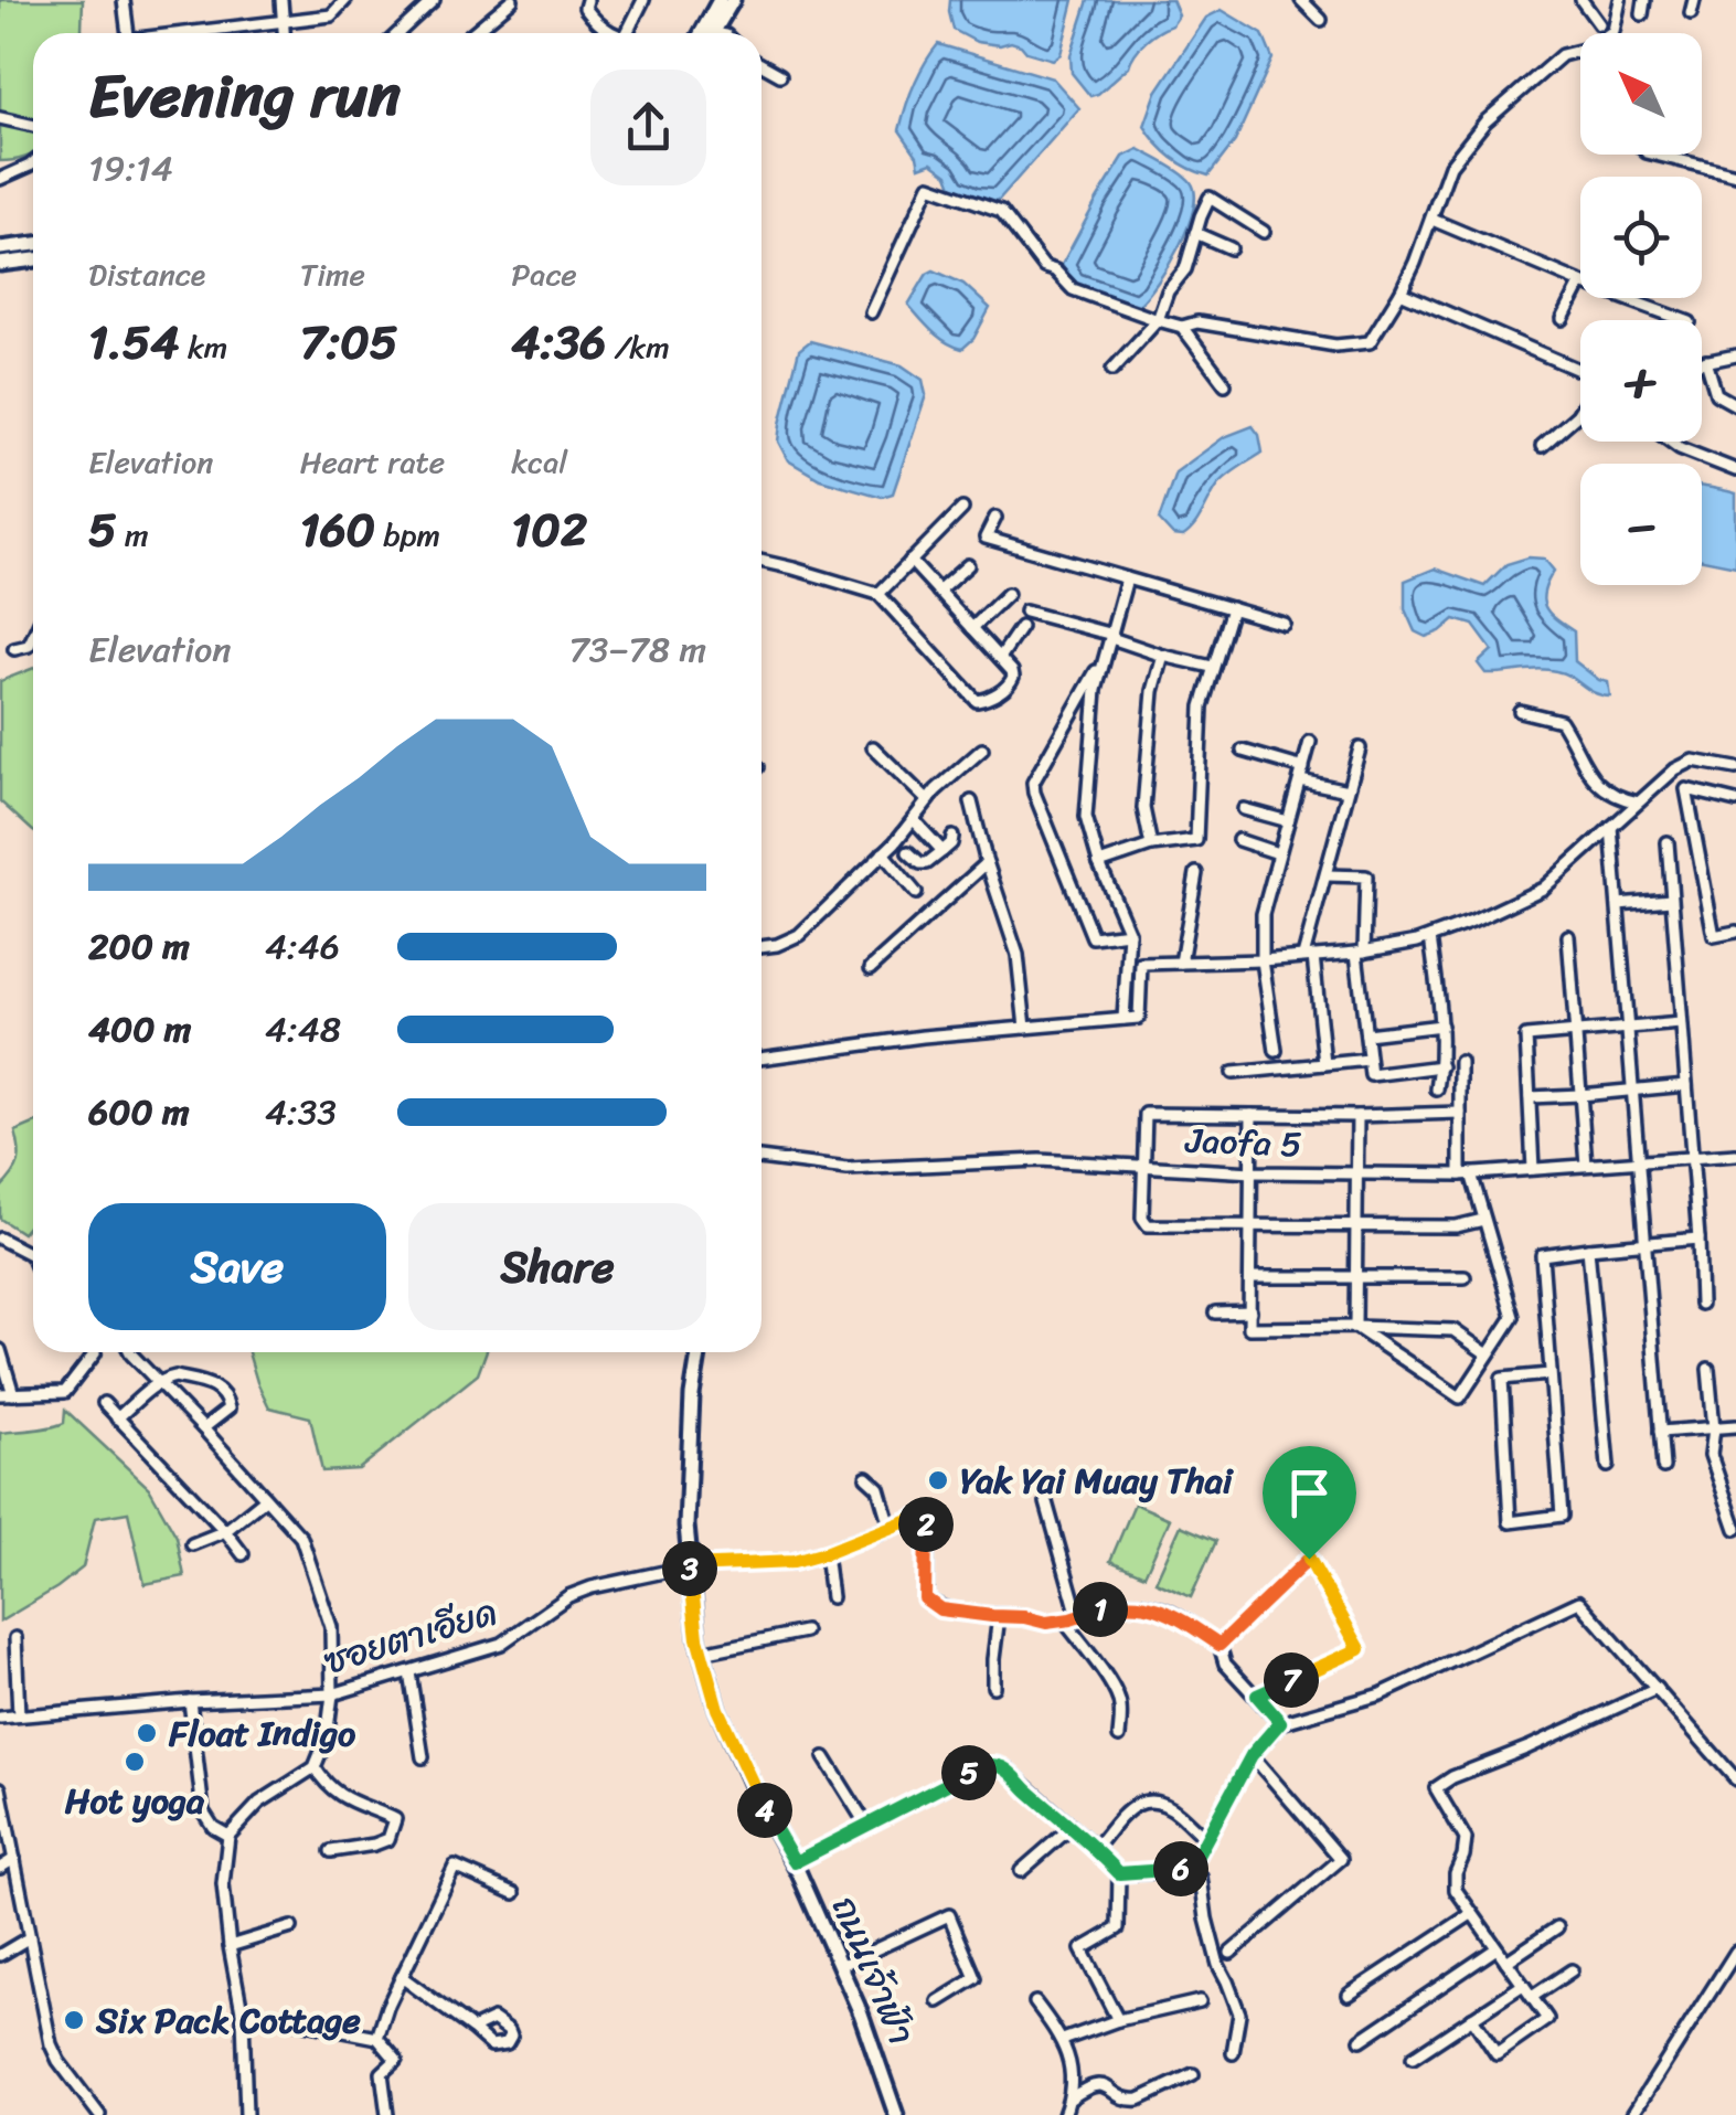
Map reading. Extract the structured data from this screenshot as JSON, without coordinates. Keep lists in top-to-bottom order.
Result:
{
  "streets": {
    "main road": ["ถนนเจ้าฟ้า"],
    "street": ["Jaofa 5", "ซอยตาเอียด"]
  },
  "crossings": [
    ["ซอยตาเอียด", "ถนนเจ้าฟ้า"]
  ],
  "places": [
    "Yak Yai Muay Thai",
    "Float Indigo",
    "Hot yoga",
    "Six Pack Cottage"
  ],
  "north": "top left",
  "page": {
    "map_buttons": ["+", "−"],
    "heading": ["Evening run", "19:14"],
    "stats": [
      ["Distance", "1.54 km"],
      ["Time", "7:05"],
      ["Pace", "4:36 /km"],
      ["Elevation", "5 m"],
      ["Heart rate", "160 bpm"],
      ["kcal", "102"]
    ],
    "chart": ["Elevation", "73–78 m"],
    "list": [
      {
        "name": "200 m",
        "note": "4:46"
      },
      {
        "name": "400 m",
        "note": "4:48"
      },
      {
        "name": "600 m",
        "note": "4:33"
      }
    ],
    "buttons": ["Save", "Share"],
    "pins": [
      "2",
      "3",
      "1",
      "7",
      "5",
      "4",
      "6"
    ]
  }
}
